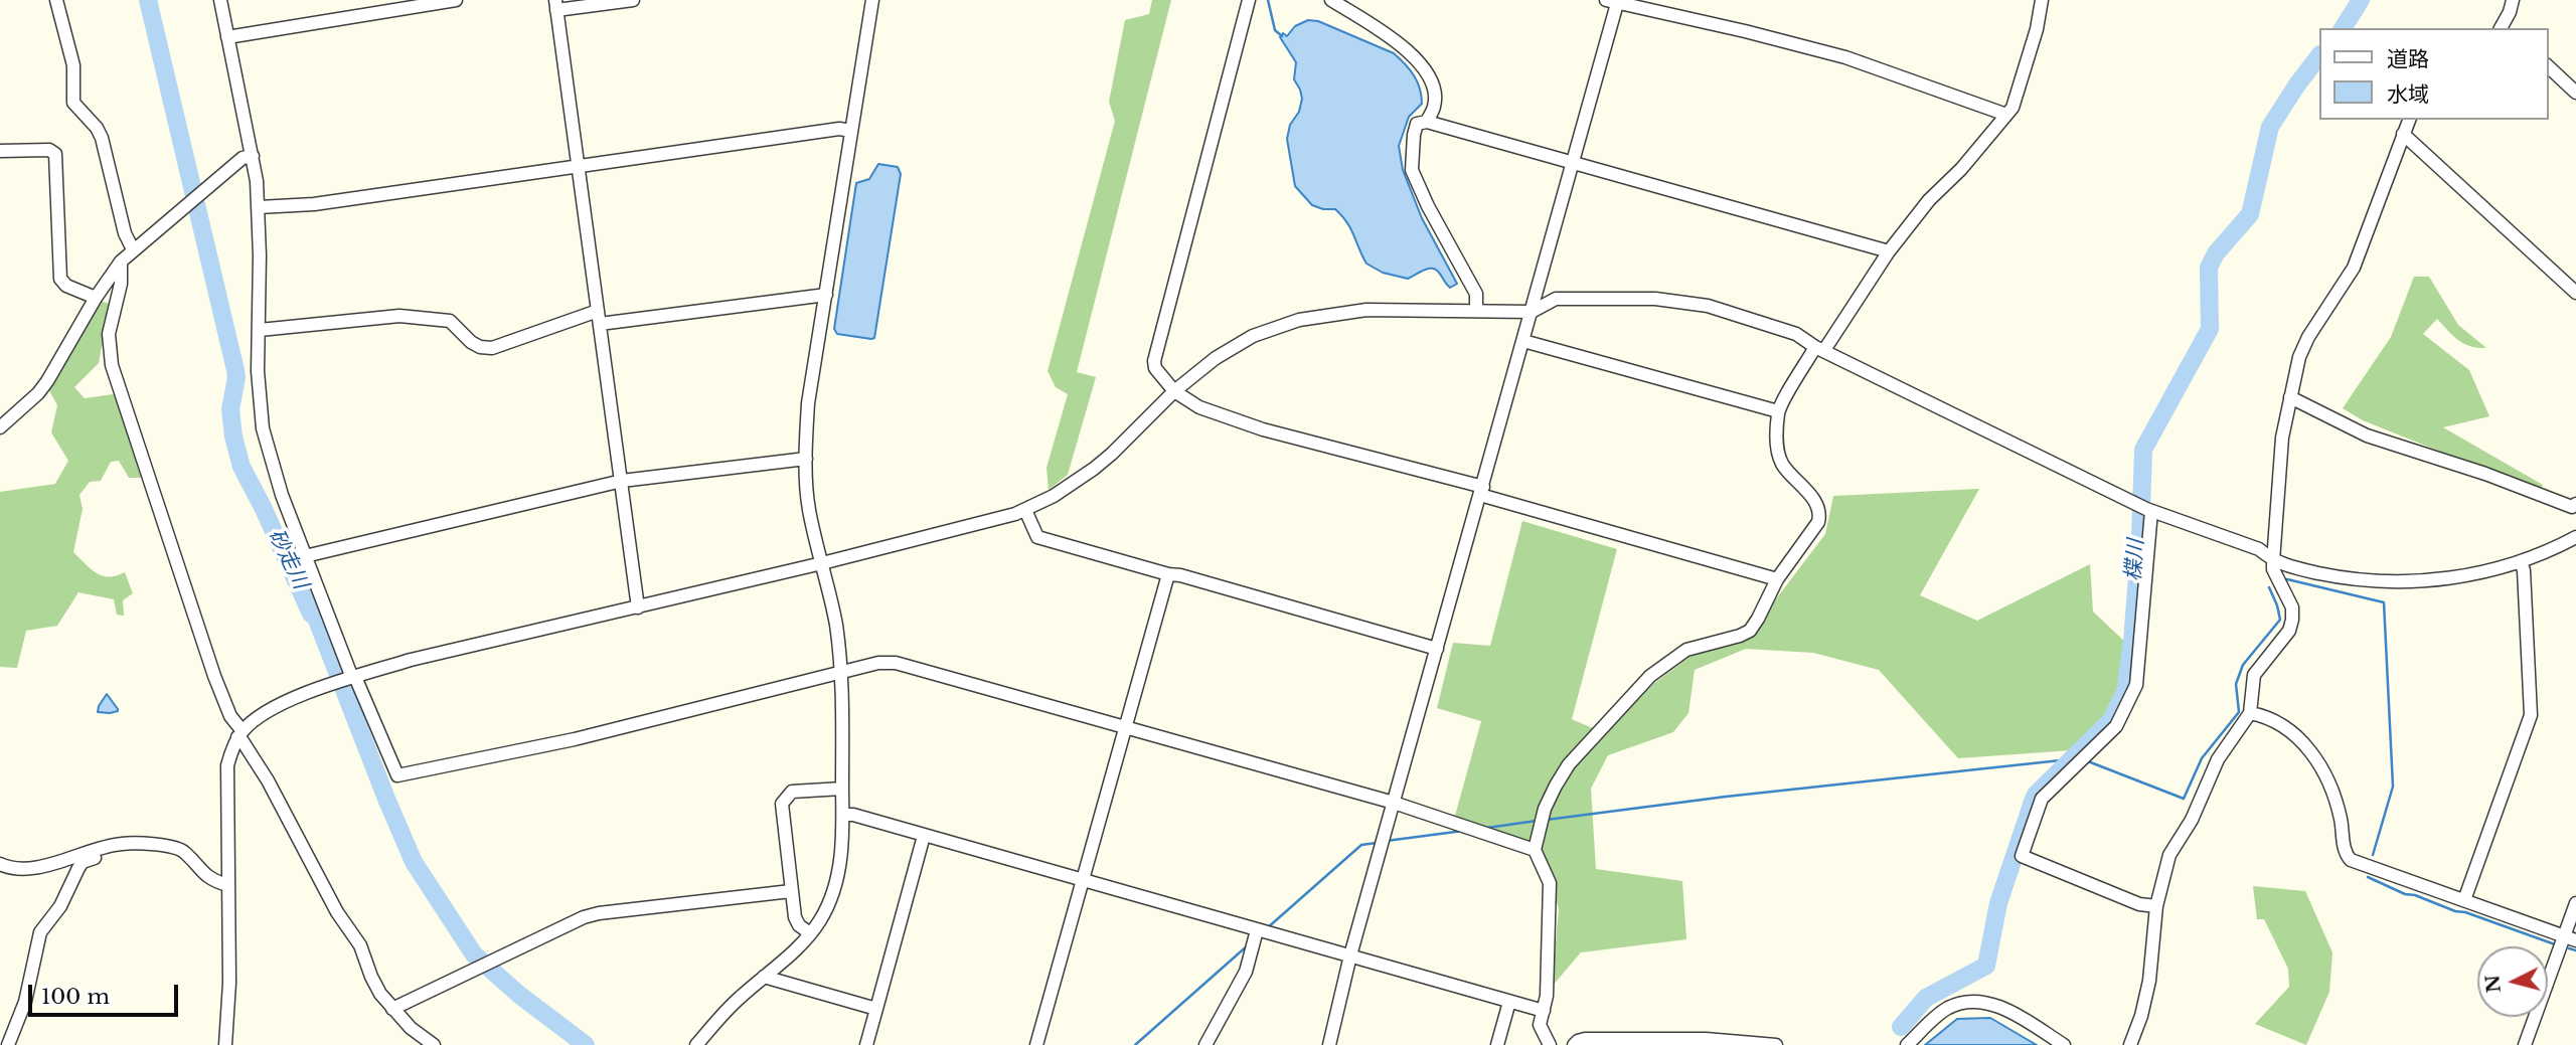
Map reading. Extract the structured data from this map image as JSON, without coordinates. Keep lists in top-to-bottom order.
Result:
{
  "water": ["砂走川", "楪川"],
  "legend": ["道路", "水域"],
  "scale_bar": "100 m",
  "north": "left"
}
